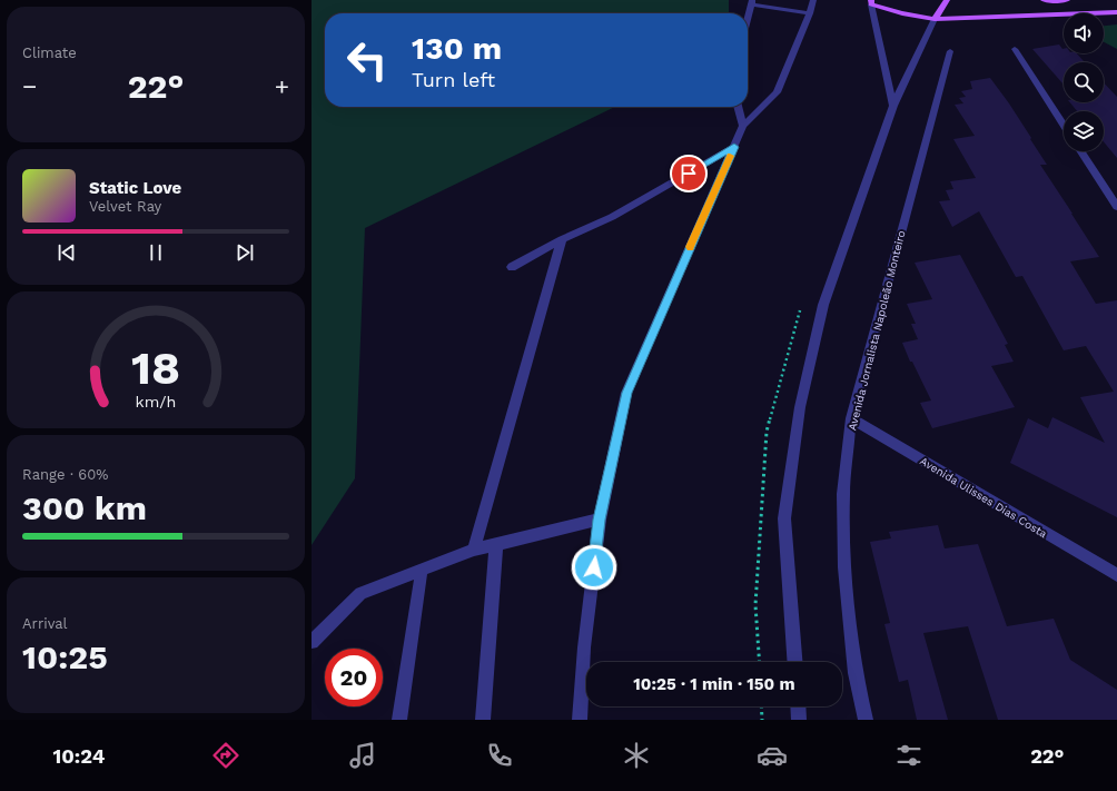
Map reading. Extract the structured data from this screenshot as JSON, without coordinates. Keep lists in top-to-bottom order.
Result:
{
  "streets": {
    "street": ["Avenida Jornalista Napoleão Monteiro", "Avenida Ulisses Dias Costa"]
  },
  "crossings": [
    ["Avenida Jornalista Napoleão Monteiro", "Avenida Ulisses Dias Costa"]
  ],
  "page": {
    "tile": [
      "Climate",
      ["Range · 60%", "300 km"],
      ["Arrival", "10:25"]
    ],
    "turn": ["130 m", "Turn left"],
    "heat": ["−", "22°", "+"],
    "song": ["Static Love", "Velvet Ray"],
    "limit": "20",
    "trip": "10:25 · 1 min · 150 m",
    "tabs": ["10:24", "22°"],
    "gauge": ["18", "km/h"]
  }
}
